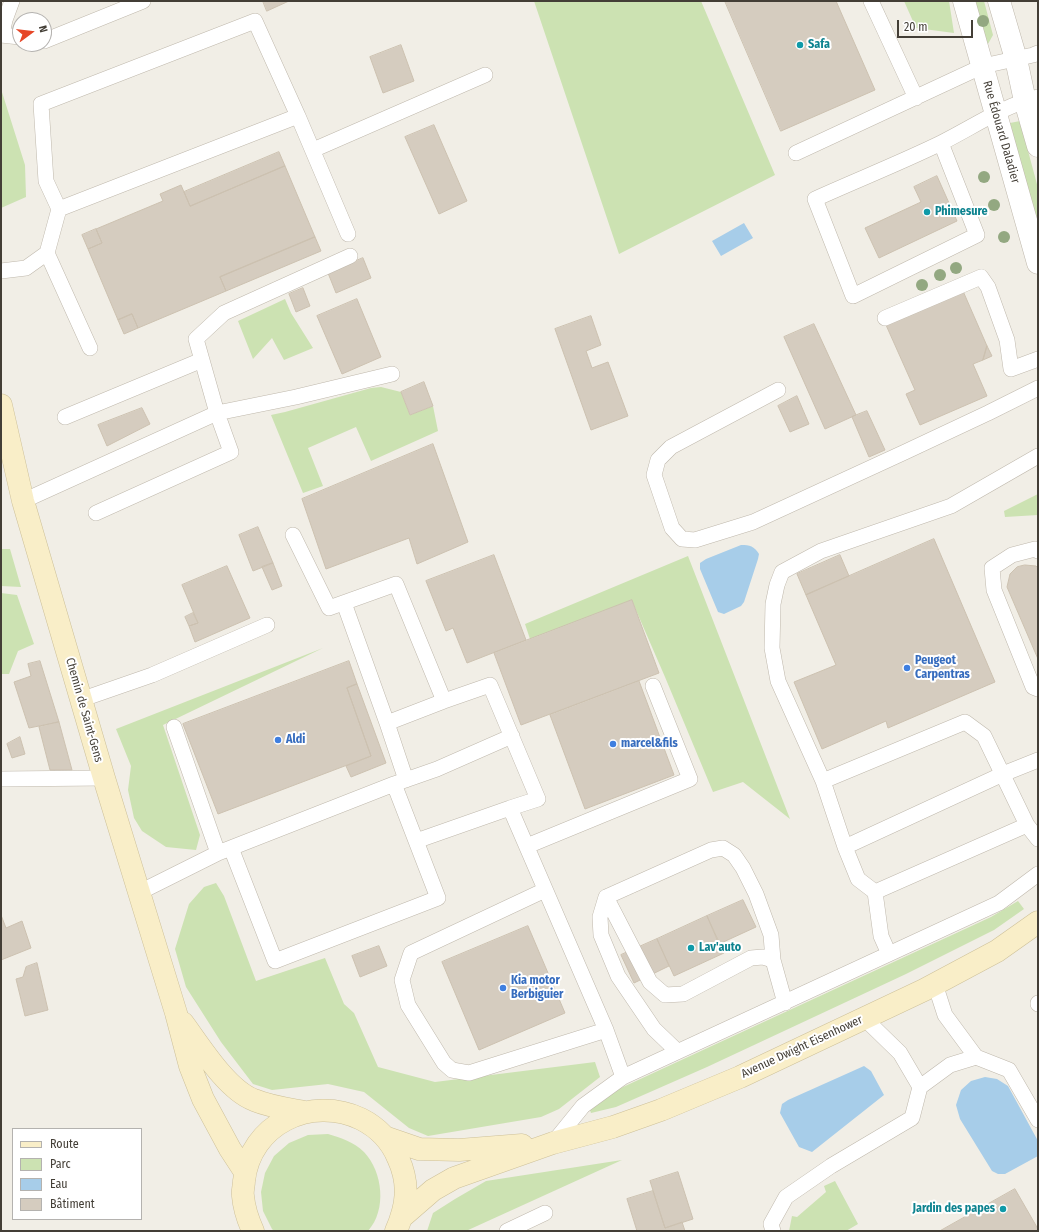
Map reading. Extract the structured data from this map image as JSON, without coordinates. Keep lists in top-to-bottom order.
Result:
{
  "streets": {
    "main road": ["Chemin de Saint-Gens", "Avenue Dwight Eisenhower"],
    "street": ["Rue Édouard Daladier"]
  },
  "places": [
    "Safa",
    "Phimesure",
    "Peugeot Carpentras",
    "Aldi",
    "marcel&fils",
    "Lav'auto",
    "Kia motor Berbiguier",
    "Jardin des papes"
  ],
  "legend": [
    "Route",
    "Parc",
    "Eau",
    "Bâtiment"
  ],
  "scale_bar": "20 m",
  "north": "right"
}
